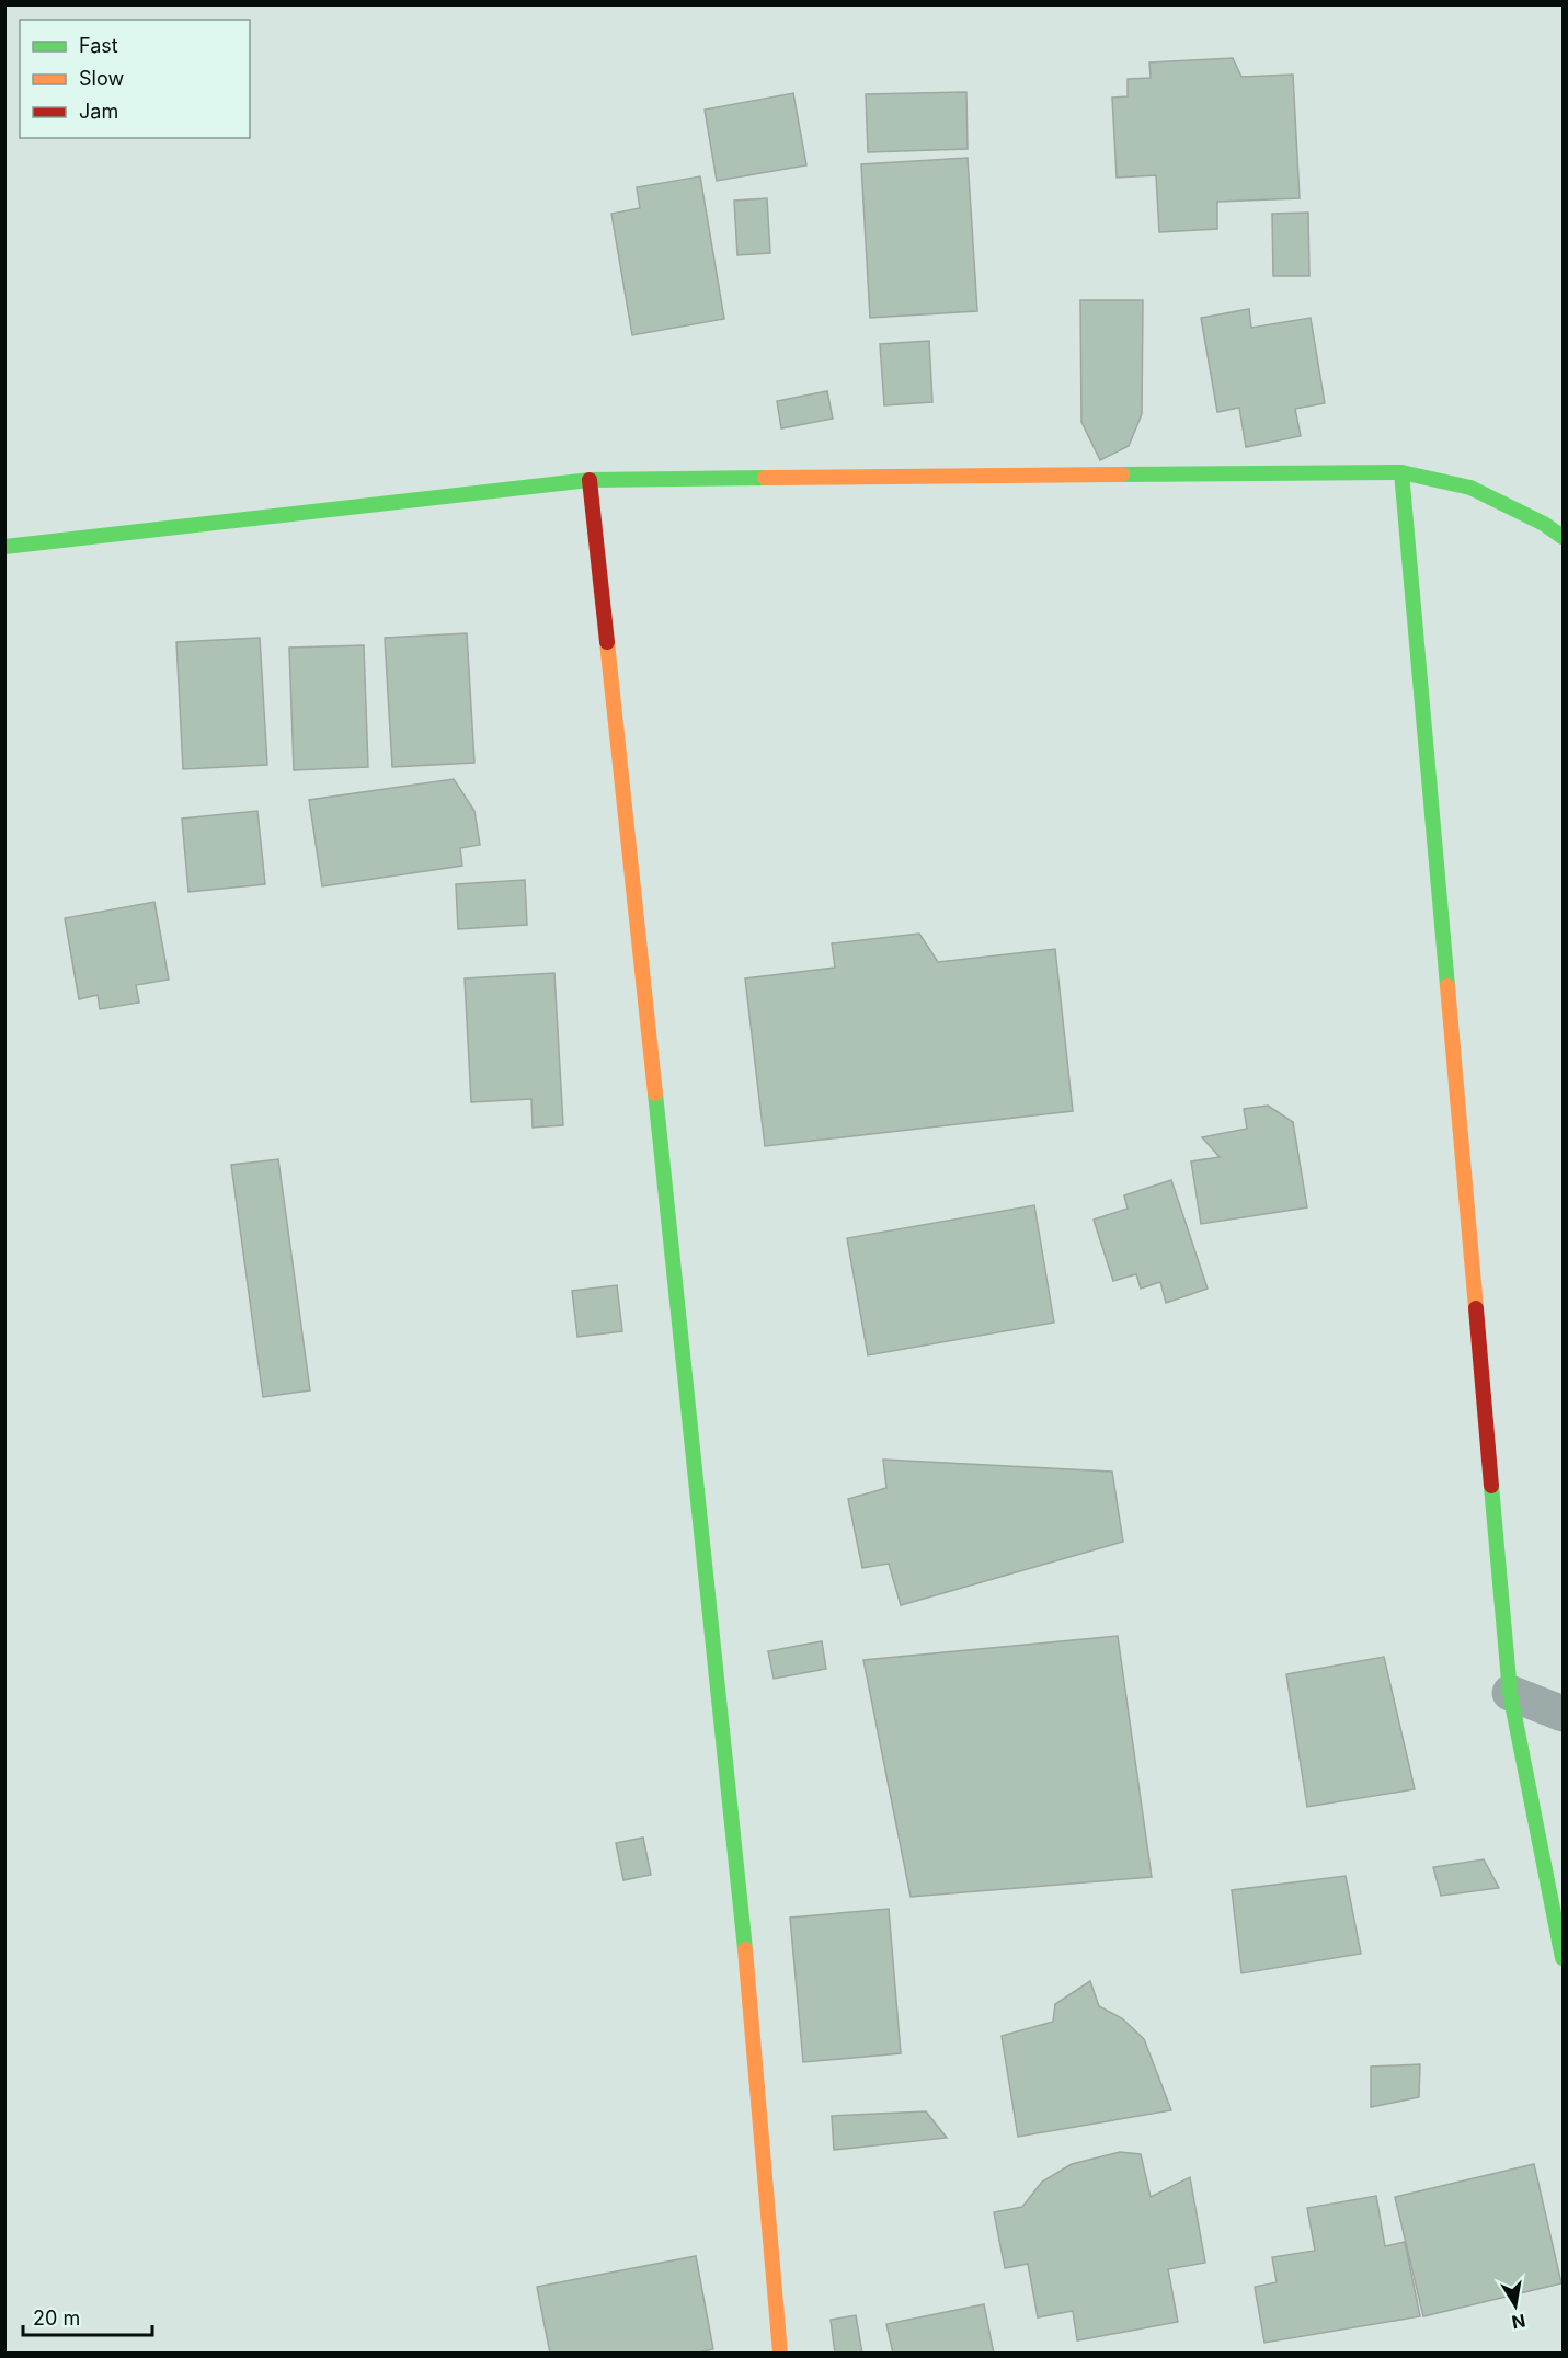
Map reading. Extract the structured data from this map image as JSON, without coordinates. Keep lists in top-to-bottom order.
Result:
{
  "legend": ["Fast", "Slow", "Jam"],
  "scale_bar": "20 m",
  "north": "bottom"
}
